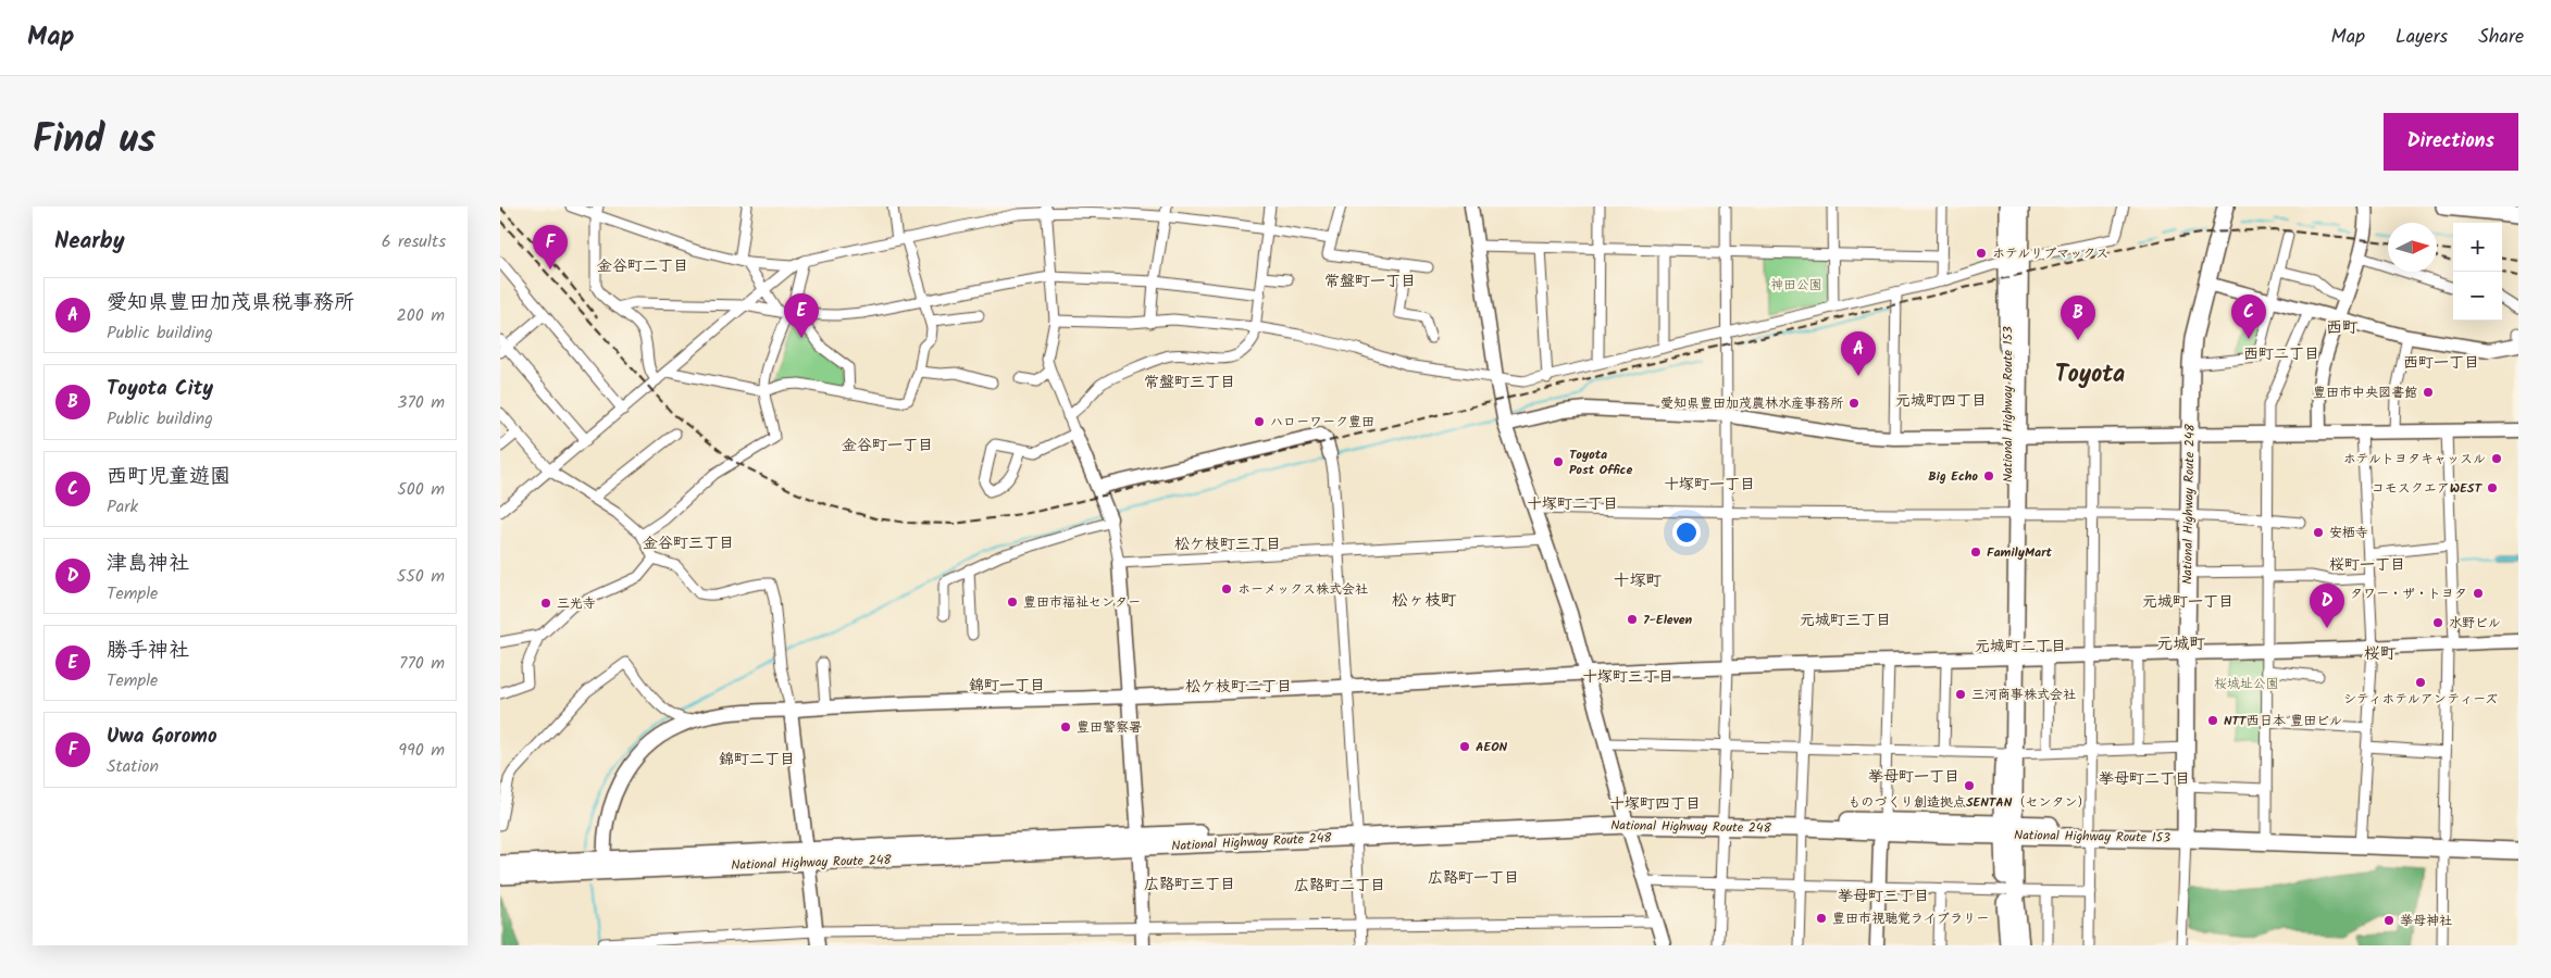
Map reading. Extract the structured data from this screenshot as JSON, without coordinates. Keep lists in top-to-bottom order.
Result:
{
  "streets": {
    "highway": ["National Highway Route 153", "National Highway Route 248"]
  },
  "crossings": [
    ["National Highway Route 153", "National Highway Route 248"]
  ],
  "districts": [
    "金谷町二丁目",
    "常盤町一丁目",
    "西町",
    "西町二丁目",
    "西町一丁目",
    "Toyota",
    "常盤町三丁目",
    "元城町四丁目",
    "金谷町一丁目",
    "十塚町一丁目",
    "十塚町二丁目",
    "金谷町三丁目",
    "松ケ枝町三丁目",
    "桜町一丁目",
    "十塚町",
    "松ヶ枝町",
    "元城町一丁目",
    "元城町三丁目",
    "元城町",
    "元城町二丁目",
    "桜町",
    "十塚町三丁目",
    "錦町一丁目",
    "松ケ枝町二丁目",
    "錦町二丁目",
    "挙母町一丁目",
    "挙母町二丁目",
    "十塚町四丁目",
    "広路町一丁目",
    "広路町三丁目",
    "広路町二丁目",
    "挙母町三丁目"
  ],
  "parks": ["神田公園", "桜城址公園"],
  "places": [
    "ホテルリブマックス",
    "豊田市中央図書館",
    "愛知県豊田加茂農林水産事務所",
    "ハローワーク豊田",
    "ホテルトヨタキャッスル",
    "Toyota Post Office",
    "Big Echo",
    "コモスクエアWEST",
    "安栖寺",
    "FamilyMart",
    "ホーメックス株式会社",
    "タワー・ザ・トヨタ",
    "豊田市福祉センター",
    "三光寺",
    "7-Eleven",
    "水野ビル",
    "シティホテルアンティーズ",
    "三河商事株式会社",
    "NTT西日本 豊田ビル",
    "豊田警察署",
    "AEON",
    "ものづくり創造拠点SENTAN（センタン）",
    "豊田市視聴覚ライブラリー",
    "挙母神社"
  ],
  "north": "right",
  "page": {
    "header": "Map",
    "nav": ["Map", "Layers", "Share"],
    "title": "Find us",
    "buttons": "Directions",
    "heading": ["Nearby", "6 results"],
    "map_buttons": ["+", "−"],
    "pins": [
      "F",
      "E",
      "C",
      "B",
      "A",
      "D"
    ],
    "list": [
      {
        "mark": "A",
        "name": "愛知県豊田加茂県税事務所",
        "note": "Public building",
        "value": "200 m"
      },
      {
        "mark": "B",
        "name": "Toyota City",
        "note": "Public building",
        "value": "370 m"
      },
      {
        "mark": "C",
        "name": "西町児童遊園",
        "note": "Park",
        "value": "500 m"
      },
      {
        "mark": "D",
        "name": "津島神社",
        "note": "Temple",
        "value": "550 m"
      },
      {
        "mark": "E",
        "name": "勝手神社",
        "note": "Temple",
        "value": "770 m"
      },
      {
        "mark": "F",
        "name": "Uwa Goromo",
        "note": "Station",
        "value": "990 m"
      }
    ]
  }
}
